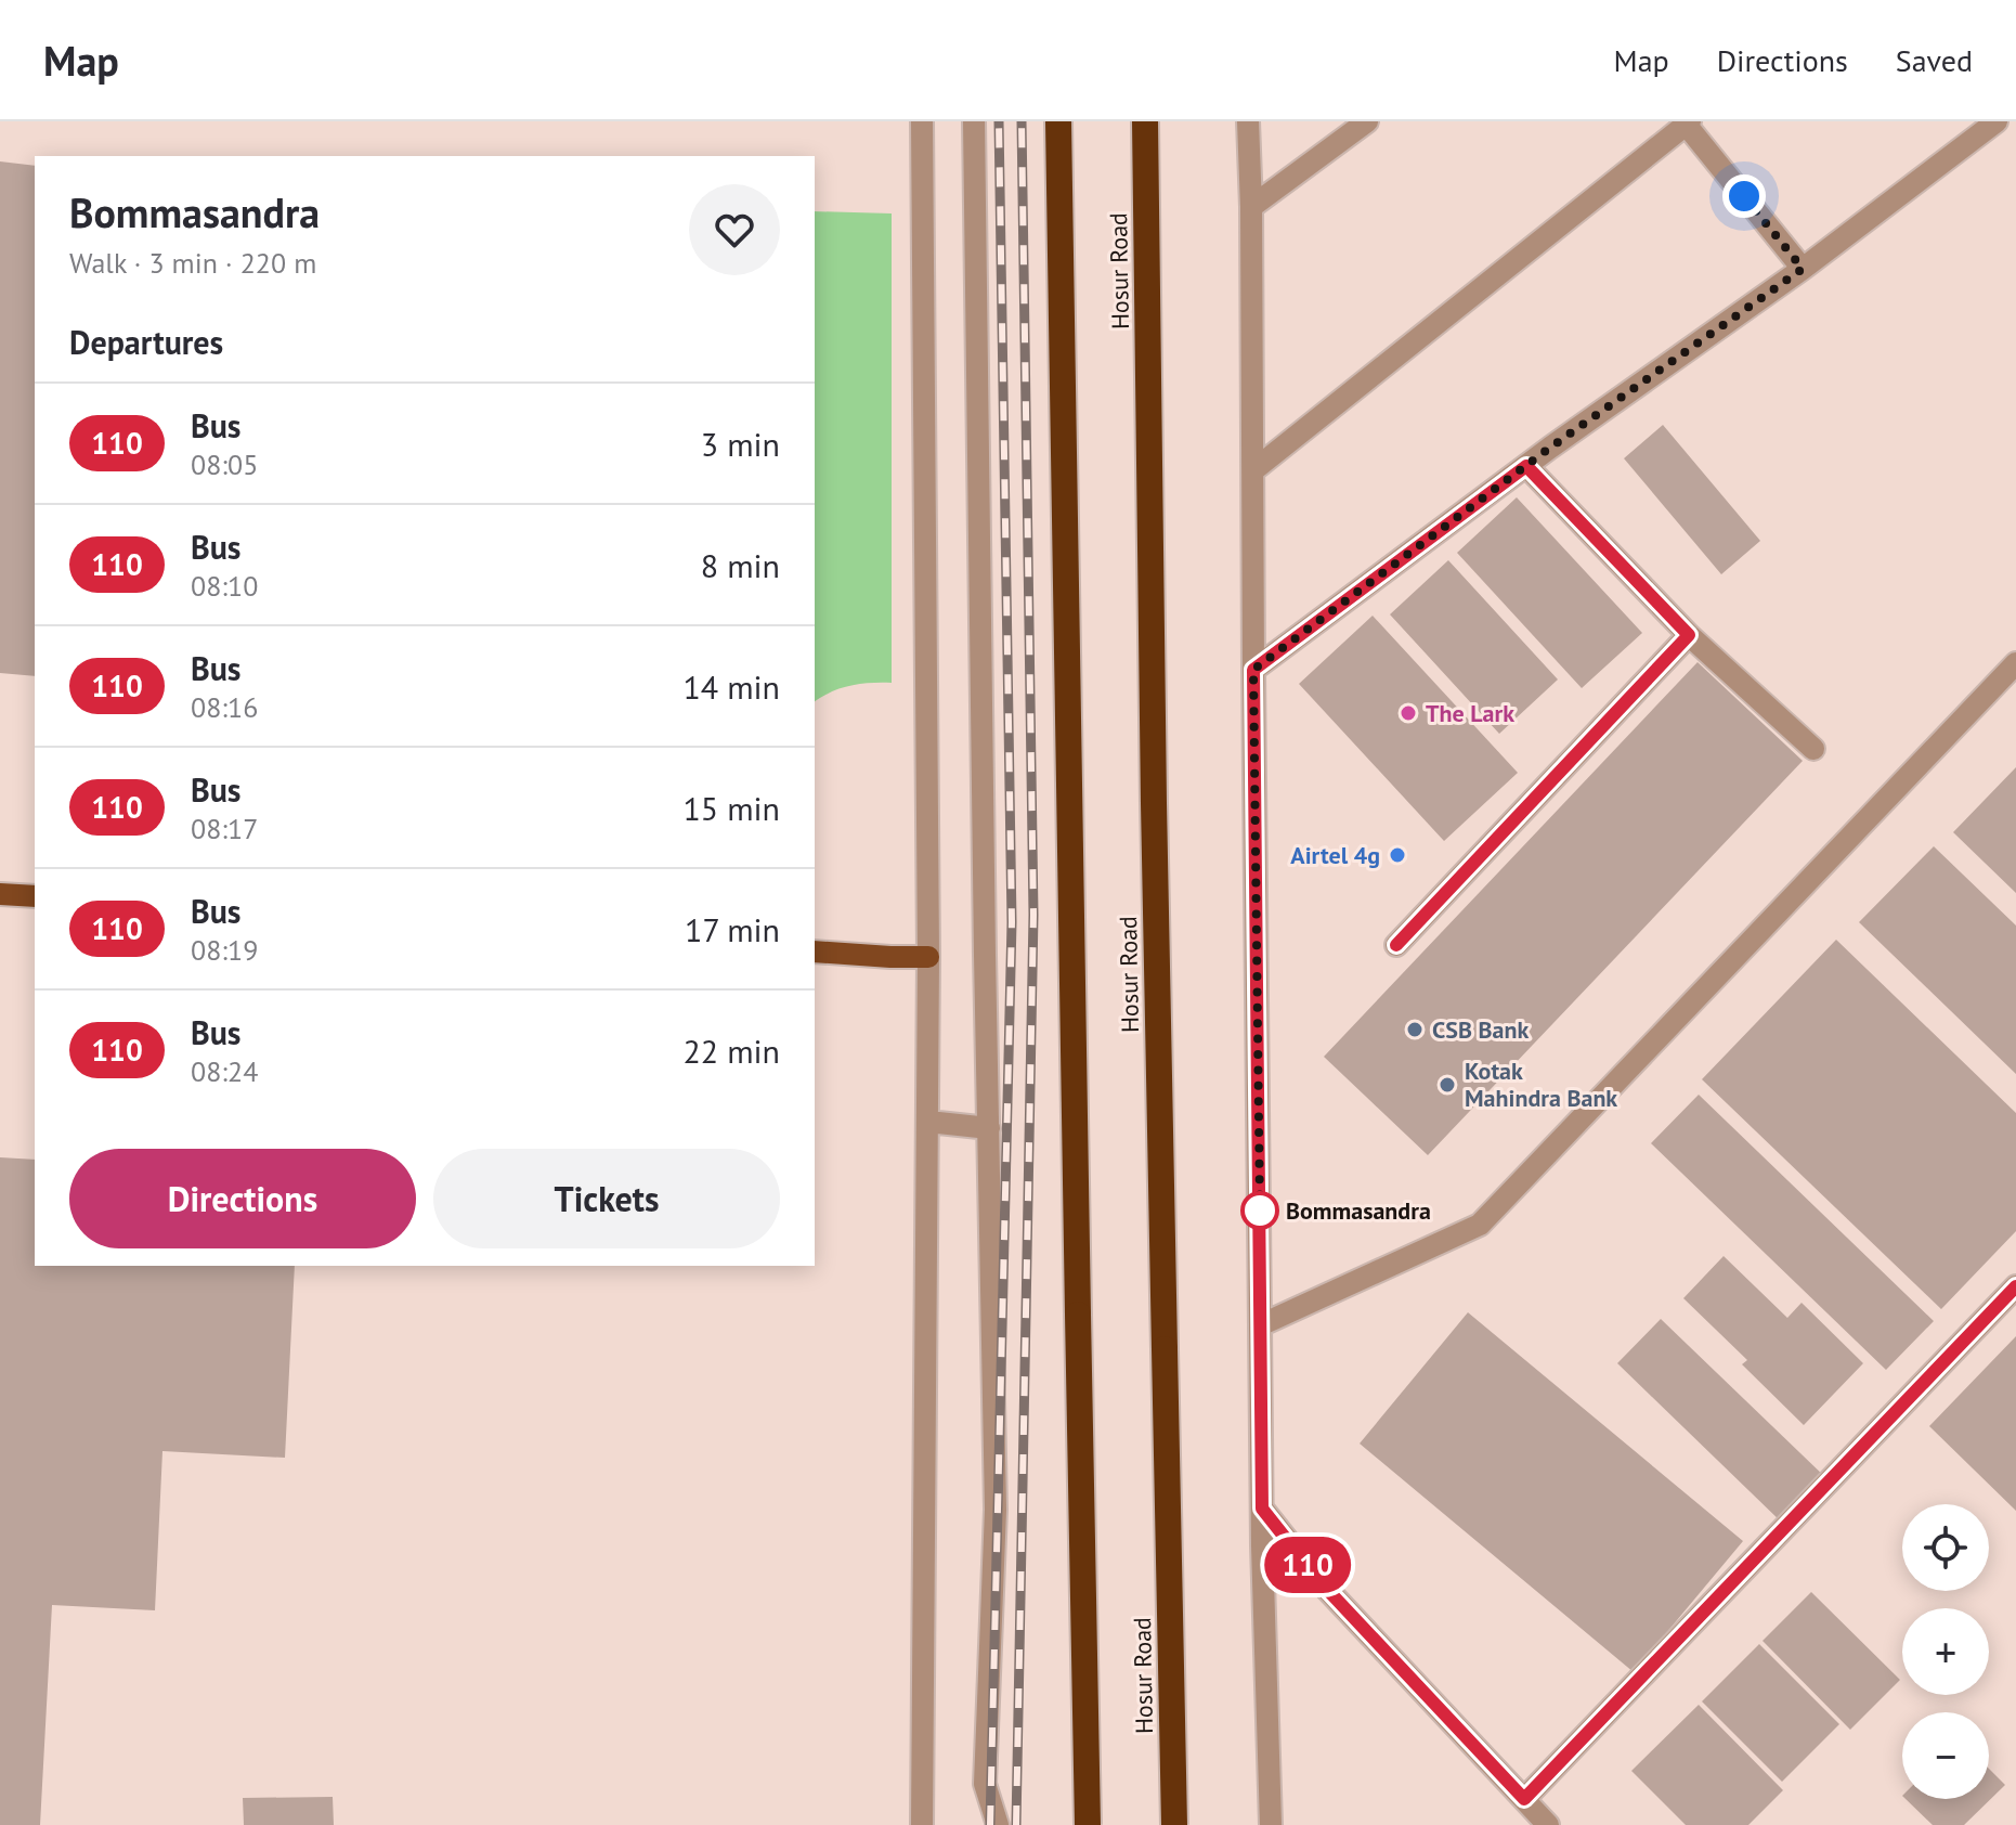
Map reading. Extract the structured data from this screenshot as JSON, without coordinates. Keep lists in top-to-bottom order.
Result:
{
  "streets": {
    "highway": ["Hosur Road"]
  },
  "places": [
    "The Lark",
    "Airtel 4g",
    "CSB Bank",
    "Kotak Mahindra Bank",
    "Bommasandra"
  ],
  "lines": ["bus line 110"],
  "page": {
    "header": "Map",
    "nav": ["Map", "Directions", "Saved"],
    "on_map": "110",
    "heading": [
      ["Bommasandra", "Walk · 3 min · 220 m"],
      "Departures"
    ],
    "list": [
      {
        "mark": "110",
        "name": "Bus",
        "note": "08:05",
        "value": "3 min"
      },
      {
        "mark": "110",
        "name": "Bus",
        "note": "08:10",
        "value": "8 min"
      },
      {
        "mark": "110",
        "name": "Bus",
        "note": "08:16",
        "value": "14 min"
      },
      {
        "mark": "110",
        "name": "Bus",
        "note": "08:17",
        "value": "15 min"
      },
      {
        "mark": "110",
        "name": "Bus",
        "note": "08:19",
        "value": "17 min"
      },
      {
        "mark": "110",
        "name": "Bus",
        "note": "08:24",
        "value": "22 min"
      }
    ],
    "buttons": ["Directions", "Tickets"],
    "map_buttons": ["+", "−"]
  }
}
